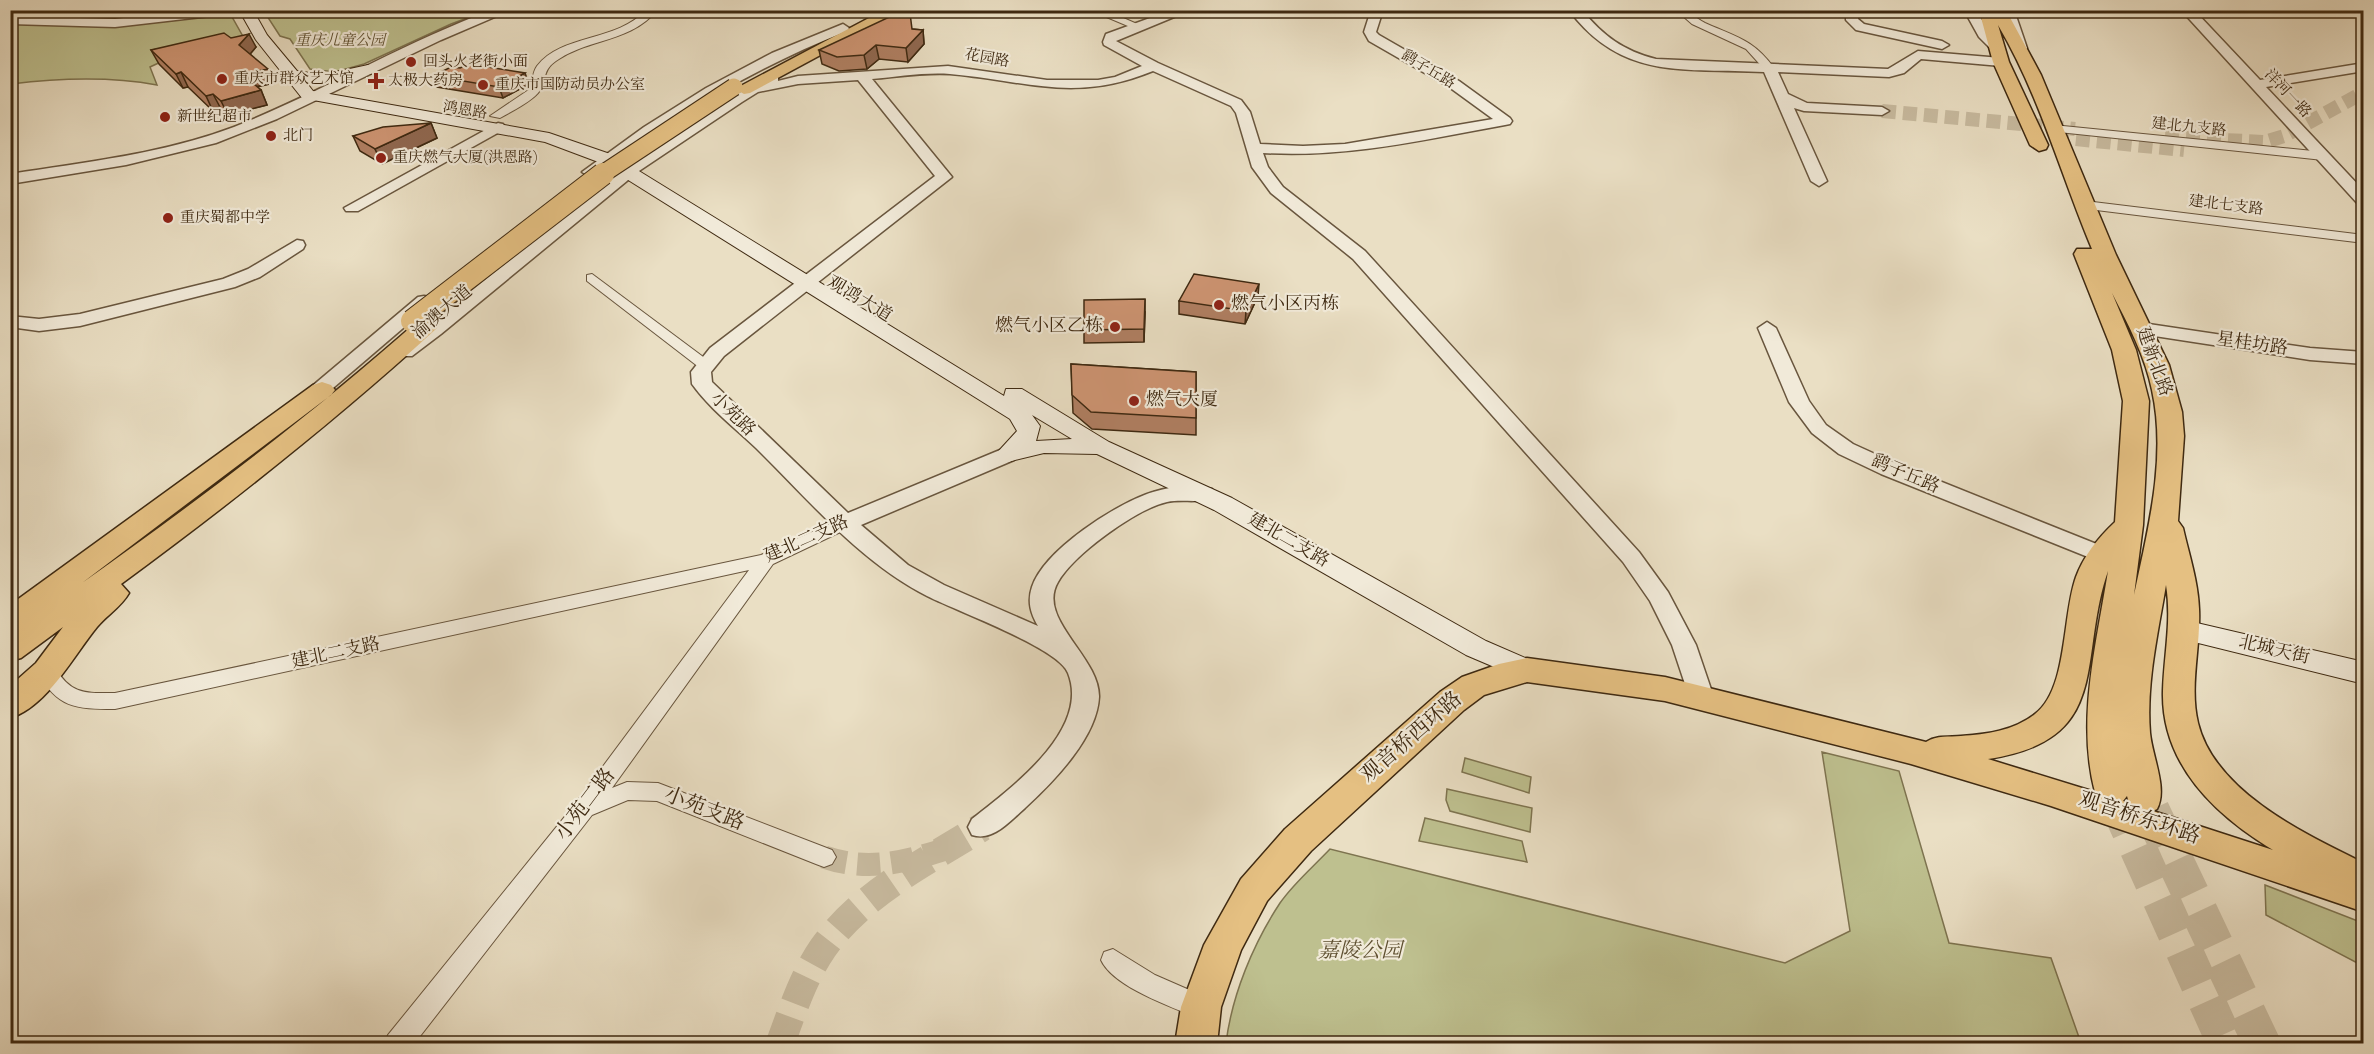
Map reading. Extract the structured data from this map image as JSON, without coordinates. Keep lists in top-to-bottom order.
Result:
{
  "streets": {
    "main road": [
      "鸿恩路",
      "观鸿大道",
      "渝澳大道",
      "建新北路",
      "建北二支路",
      "北城天街",
      "观音桥西环路",
      "观音桥东环路"
    ],
    "street": [
      "花园路",
      "鹞子丘路",
      "洋河一路",
      "建北九支路",
      "建北七支路",
      "星桂坊路",
      "小苑路",
      "小苑二路",
      "小苑支路"
    ]
  },
  "crossings": [
    ["花园路", "渝澳大道"],
    ["洋河一路", "建北九支路"],
    ["鸿恩路", "观鸿大道"],
    ["建北九支路", "建新北路"],
    ["建北七支路", "建新北路"],
    ["观鸿大道", "建北二支路"],
    ["星桂坊路", "建新北路"],
    ["小苑路", "建北二支路"],
    ["建北二支路", "观音桥西环路"],
    ["建北二支路", "小苑二路"],
    ["观音桥西环路", "观音桥东环路"],
    ["小苑二路", "小苑支路"]
  ],
  "parks": ["重庆儿童公园", "嘉陵公园"],
  "places": {
    "other": [
      "回头火老街小面",
      "重庆市群众艺术馆",
      "重庆市国防动员办公室",
      "新世纪超市",
      "北门",
      "重庆燃气大厦(洪恩路)",
      "重庆蜀都中学",
      "燃气小区丙栋",
      "燃气小区乙栋",
      "燃气大厦"
    ],
    "health": ["太极大药房"]
  }
}
